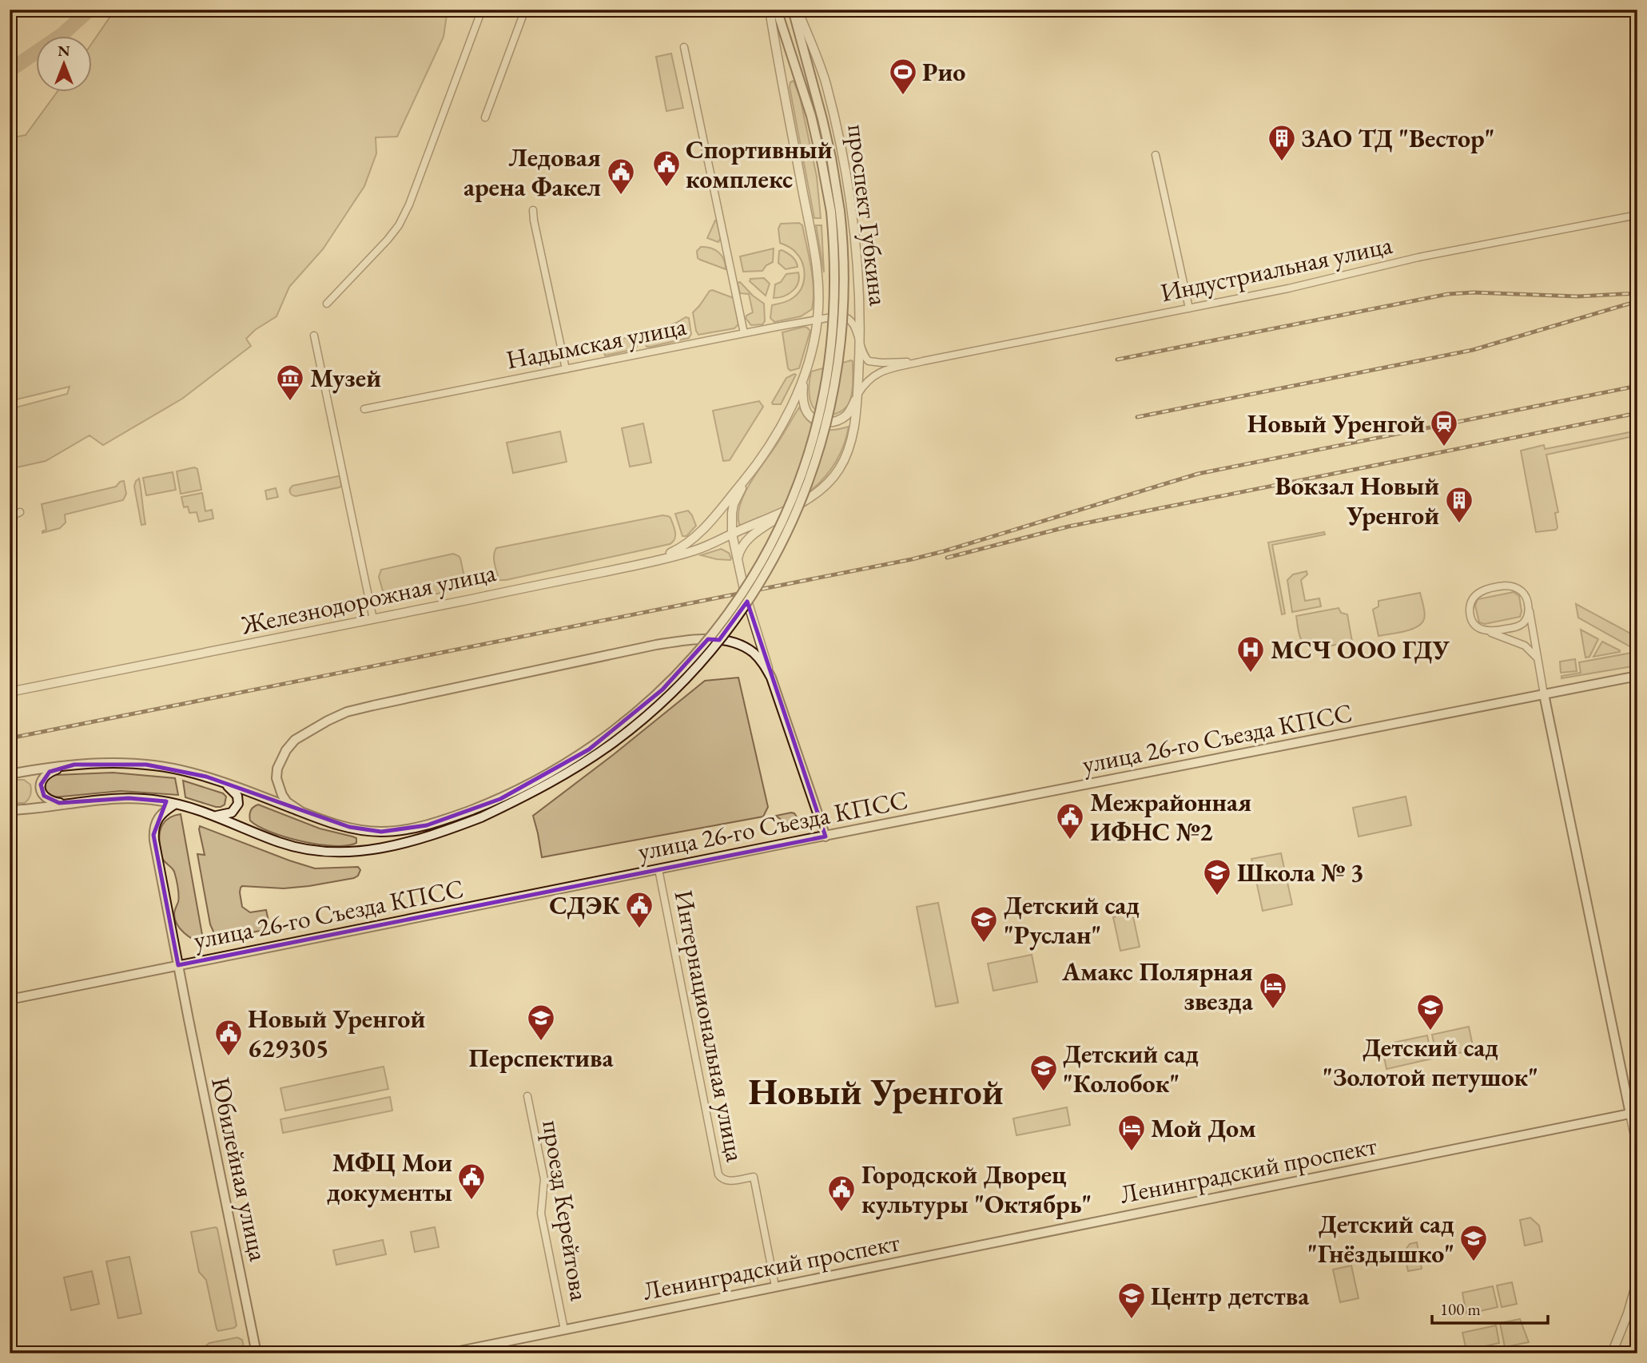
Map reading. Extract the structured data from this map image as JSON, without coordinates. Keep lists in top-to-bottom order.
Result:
{
  "streets": {
    "main road": [
      "проспект Губкина",
      "улица 26-го Съезда КПСС",
      "Юбилейная улица",
      "Ленинградский проспект"
    ],
    "street": [
      "Индустриальная улица",
      "Надымская улица",
      "Железнодорожная улица",
      "Интернациональная улица",
      "проезд Керейтова"
    ]
  },
  "crossings": [
    ["проспект Губкина", "Индустриальная улица"],
    ["проспект Губкина", "Надымская улица"],
    ["проспект Губкина", "Железнодорожная улица"],
    ["Индустриальная улица", "Надымская улица"],
    ["улица 26-го Съезда КПСС", "Интернациональная улица"],
    ["улица 26-го Съезда КПСС", "Юбилейная улица"],
    ["Интернациональная улица", "Ленинградский проспект"],
    ["Ленинградский проспект", "проезд Керейтова"]
  ],
  "districts": ["Новый Уренгой"],
  "places": {
    "sports": ["Рио"],
    "building": ["ЗАО ТД \"Вестор\"", "Вокзал Новый Уренгой"],
    "public building": [
      "Спортивный комплекс",
      "Ледовая арена Факел",
      "Межрайонная ИФНС №2",
      "СДЭК",
      "Новый Уренгой 629305",
      "МФЦ Мои документы",
      "Городской Дворец культуры \"Октябрь\""
    ],
    "museum": ["Музей"],
    "station": ["Новый Уренгой"],
    "hospital": ["МСЧ ООО ГДУ"],
    "school or university": [
      "Школа № 3",
      "Детский сад \"Руслан\"",
      "Детский сад \"Золотой петушок\"",
      "Перспектива",
      "Детский сад \"Колобок\"",
      "Детский сад \"Гнёздышко\"",
      "Центр детства"
    ],
    "hotel": ["Амакс Полярная звезда", "Мой Дом"]
  },
  "scale_bar": "100 m",
  "north": "top"
}
